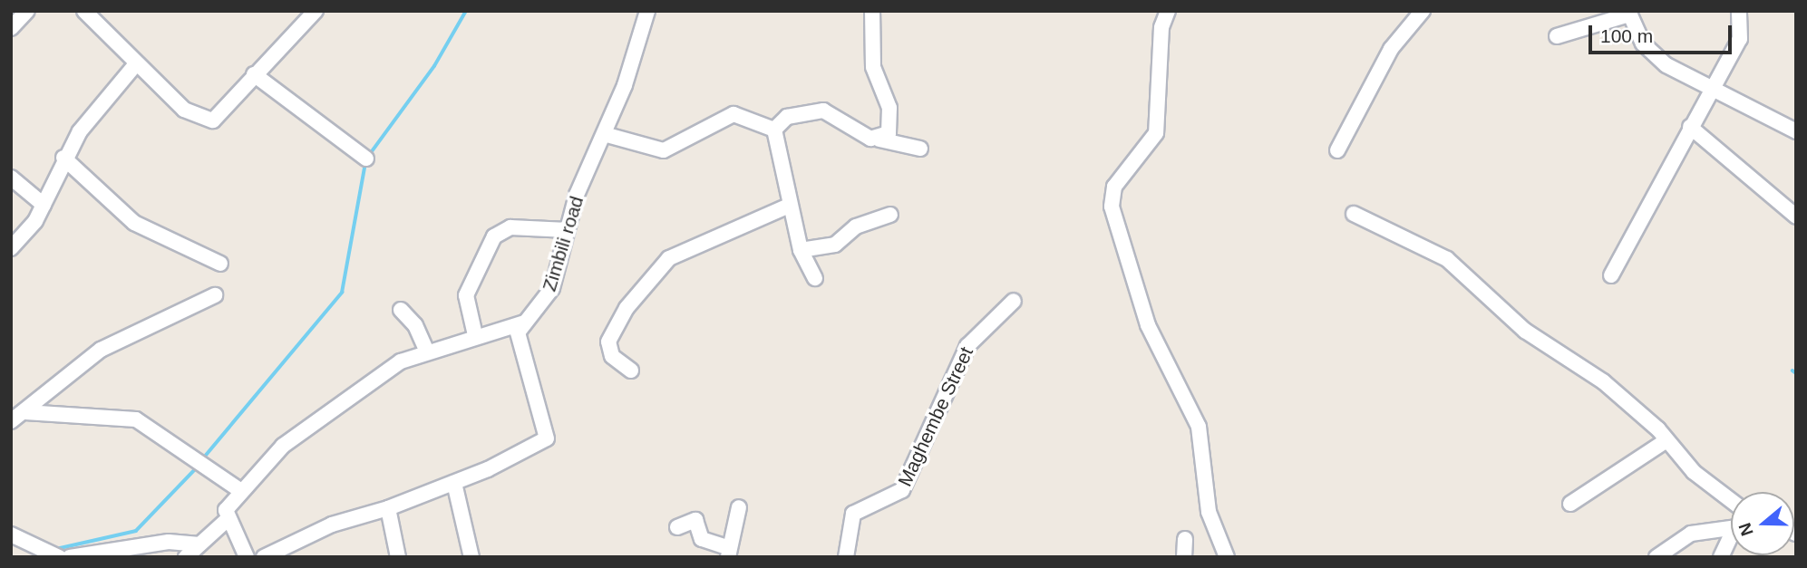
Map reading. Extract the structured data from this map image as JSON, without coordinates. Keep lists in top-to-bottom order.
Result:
{
  "streets": {
    "street": ["Zimbili road", "Maghembe Street"]
  },
  "scale_bar": "100 m",
  "north": "left"
}
